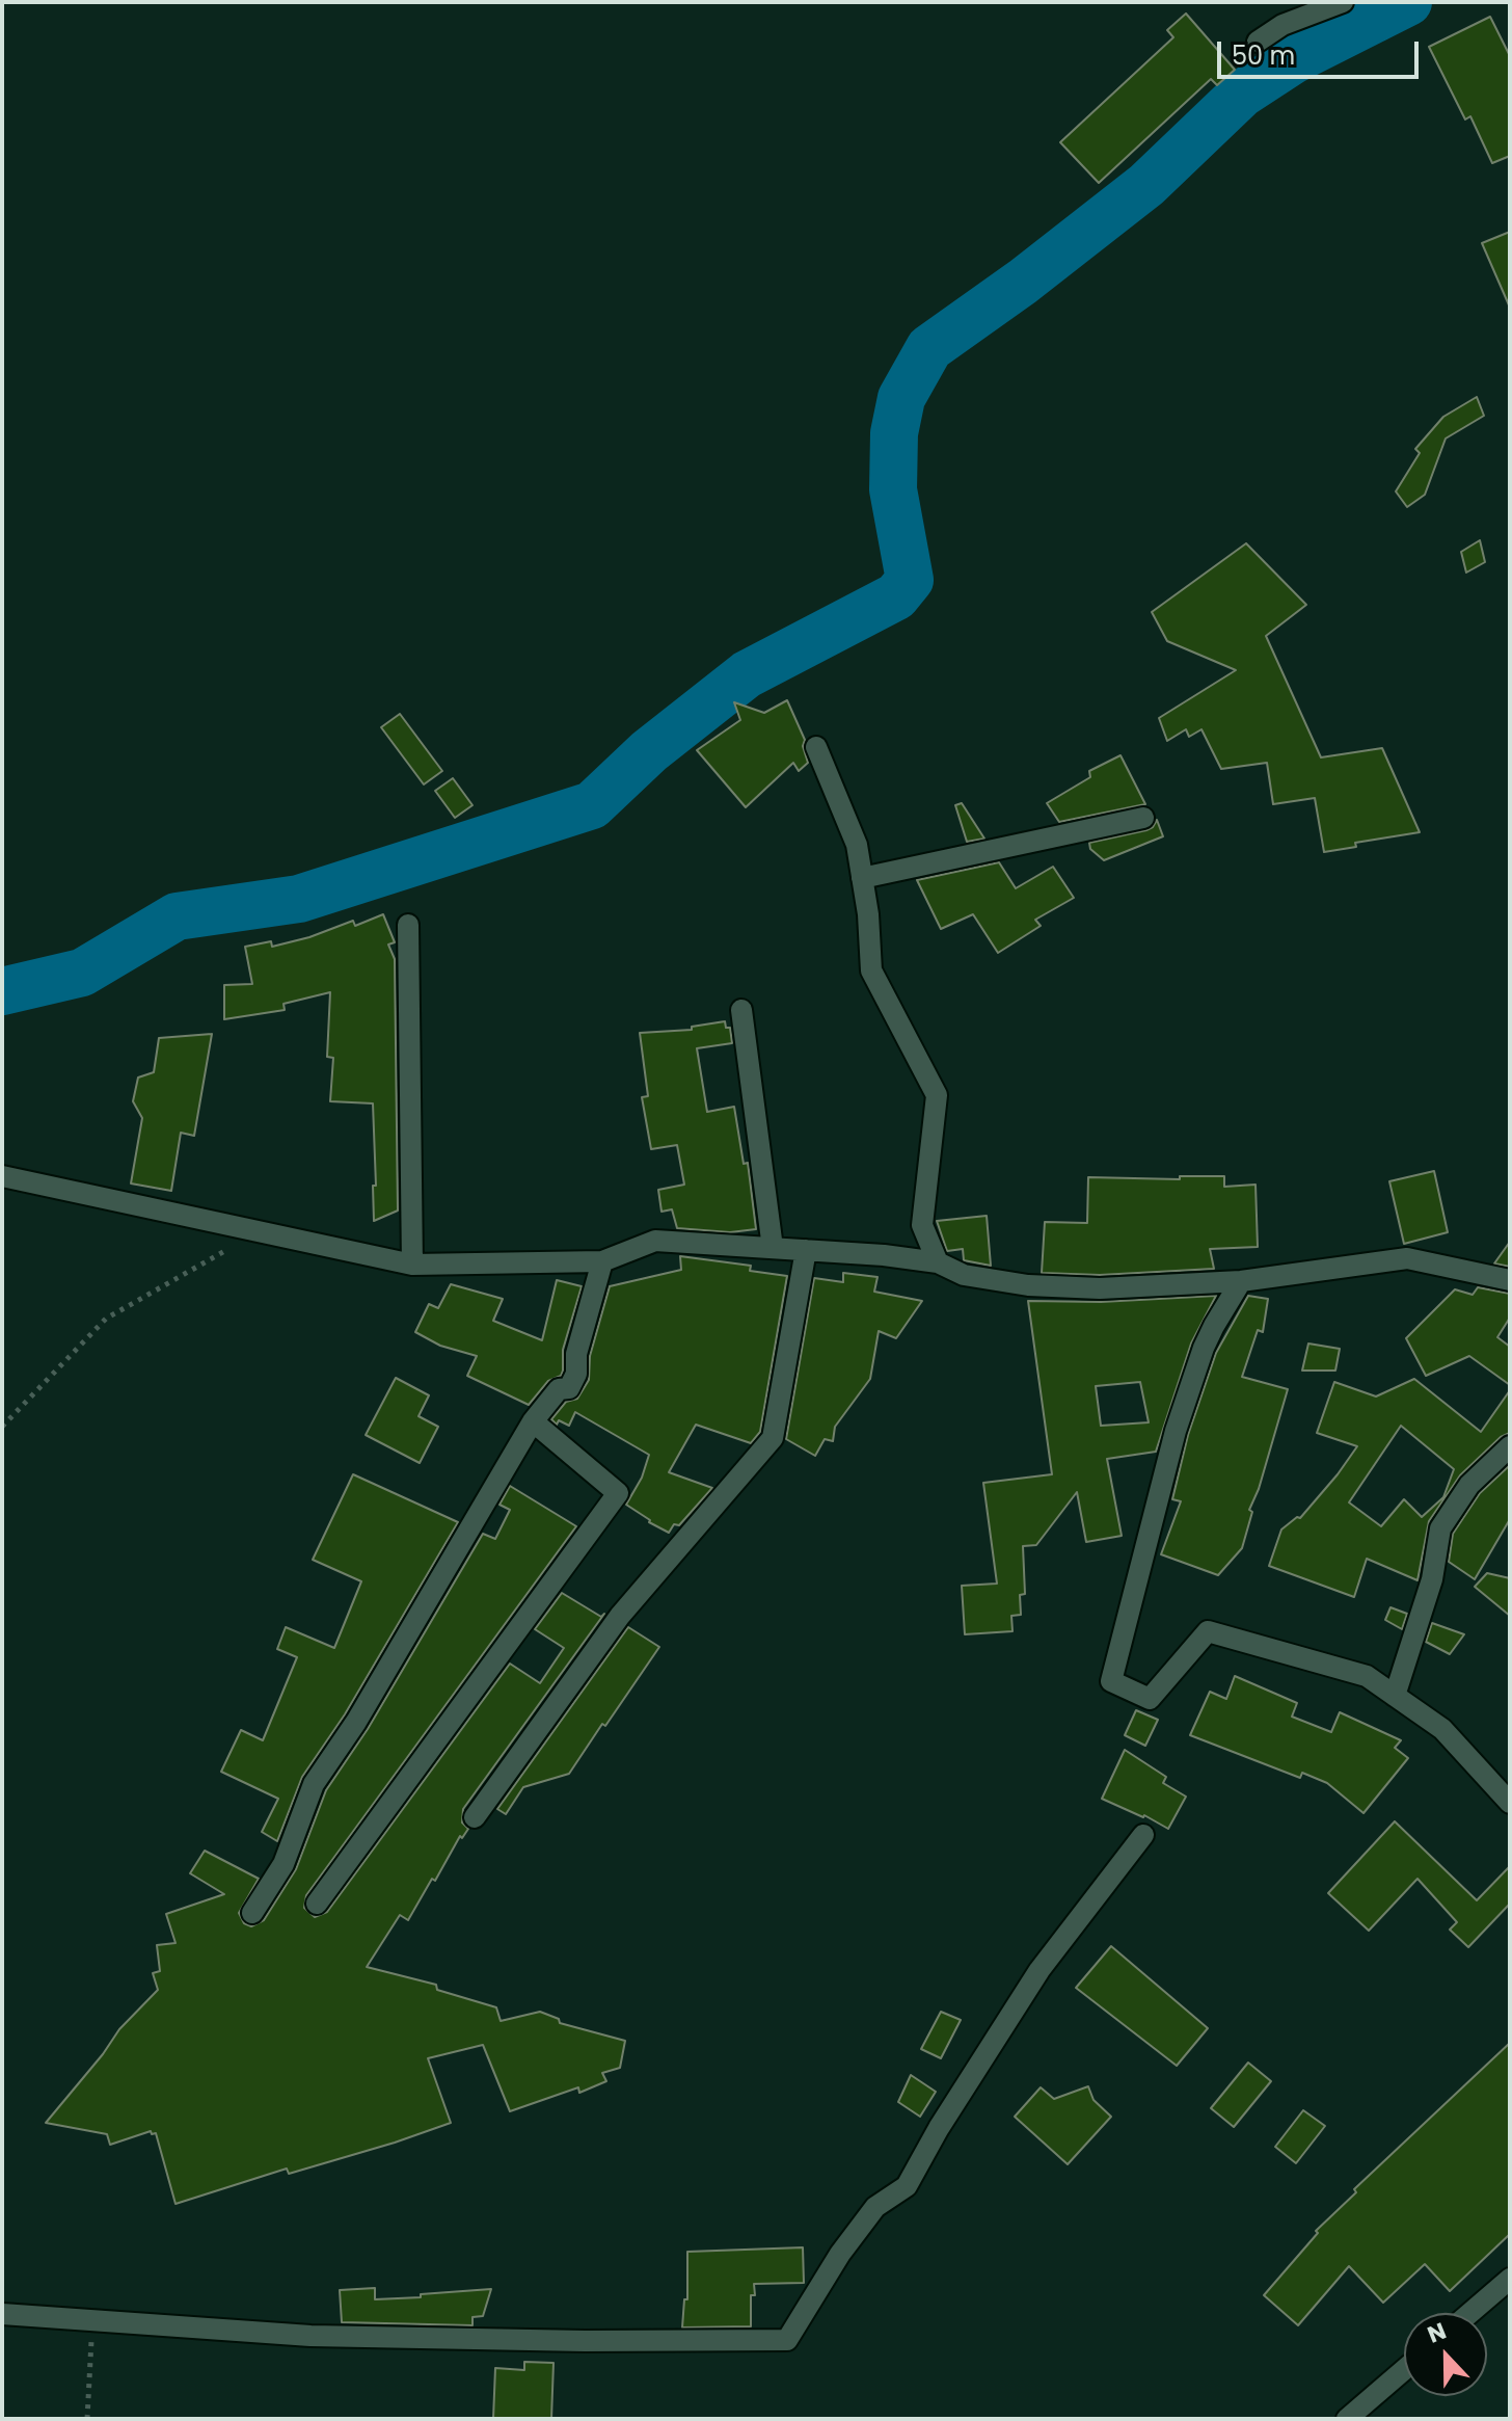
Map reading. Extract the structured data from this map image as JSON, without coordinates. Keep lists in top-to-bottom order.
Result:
{
  "scale_bar": "50 m",
  "north": "top"
}
